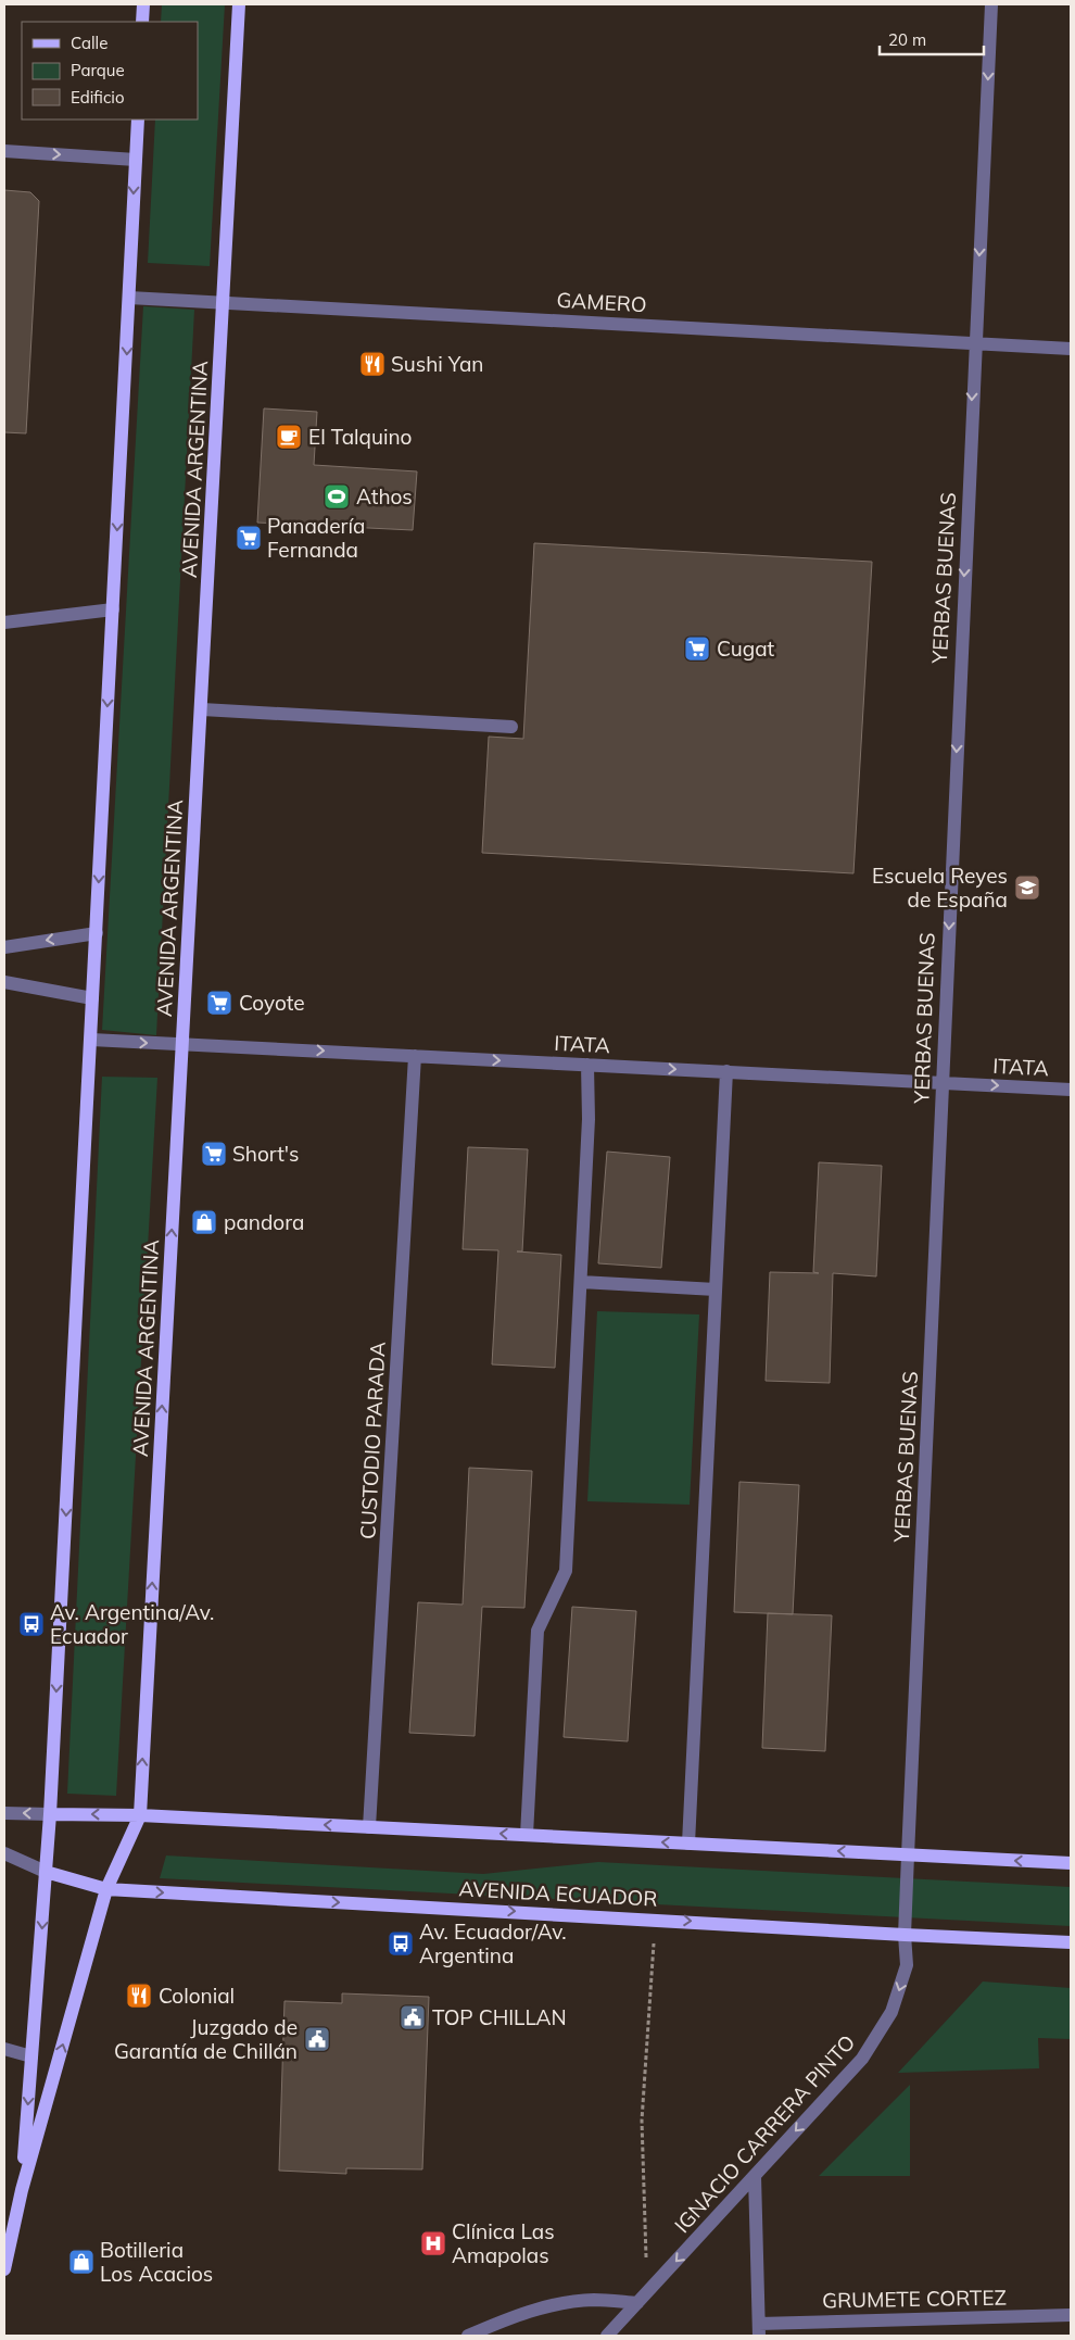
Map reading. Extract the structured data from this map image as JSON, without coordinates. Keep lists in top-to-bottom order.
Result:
{
  "streets": {
    "main road": ["AVENIDA ARGENTINA", "AVENIDA ECUADOR"],
    "street": [
      "GAMERO",
      "YERBAS BUENAS",
      "ITATA",
      "CUSTODIO PARADA",
      "IGNACIO CARRERA PINTO",
      "GRUMETE CORTEZ"
    ]
  },
  "crossings": [
    ["GAMERO", "AVENIDA ARGENTINA"],
    ["GAMERO", "YERBAS BUENAS"],
    ["AVENIDA ARGENTINA", "ITATA"],
    ["YERBAS BUENAS", "ITATA"],
    ["YERBAS BUENAS", "AVENIDA ECUADOR"],
    ["YERBAS BUENAS", "IGNACIO CARRERA PINTO"],
    ["ITATA", "CUSTODIO PARADA"],
    ["AVENIDA ECUADOR", "IGNACIO CARRERA PINTO"]
  ],
  "one_way": ["YERBAS BUENAS", "ITATA", "IGNACIO CARRERA PINTO"],
  "places": {
    "restaurant": ["Sushi Yan", "Colonial"],
    "cafe": ["El Talquino"],
    "sports": ["Athos"],
    "supermarket": [
      "Panadería Fernanda",
      "Cugat",
      "Coyote",
      "Short's"
    ],
    "school or university": ["Escuela Reyes de España"],
    "shop": ["pandora", "Botilleria Los Acacios"],
    "bus stop": ["Av. Argentina/Av. Ecuador", "Av. Ecuador/Av. Argentina"],
    "public building": ["TOP CHILLAN", "Juzgado de Garantía de Chillán"],
    "hospital": ["Clínica Las Amapolas"]
  },
  "legend": ["Calle", "Parque", "Edificio"],
  "scale_bar": "20 m"
}
